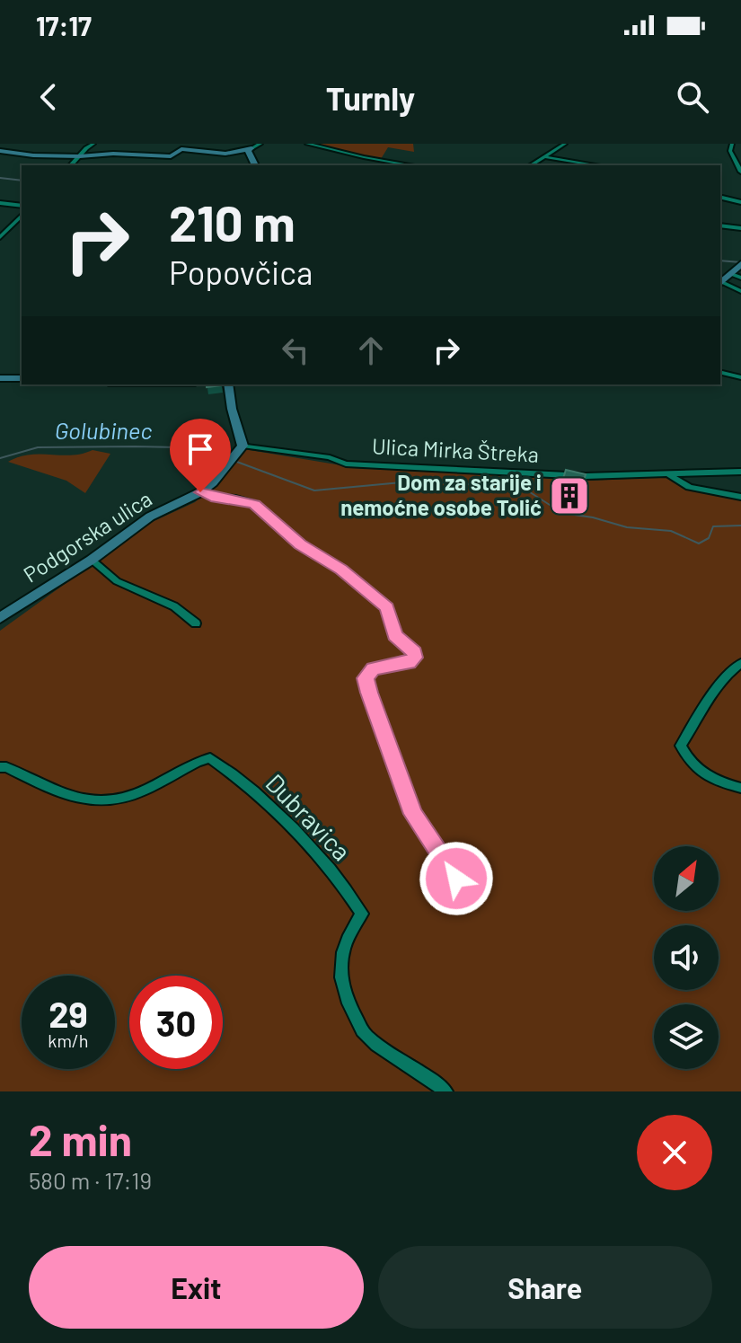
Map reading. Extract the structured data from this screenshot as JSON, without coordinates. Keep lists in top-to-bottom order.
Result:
{
  "streets": {
    "main road": ["Podgorska ulica"],
    "street": ["Ulica Mirka Štreka", "Dubravica"]
  },
  "crossings": [
    ["Ulica Mirka Štreka", "Podgorska ulica"]
  ],
  "water": ["Golubinec"],
  "places": {
    "building": ["Dom za starije i nemoćne osobe Tolić"]
  },
  "north": "top right",
  "page": {
    "status": "17:17",
    "header": "Turnly",
    "turn": ["210 m", "Popovčica"],
    "speed": "29 km/h",
    "limit": "30",
    "heading": ["2 min", "580 m · 17:19"],
    "buttons": ["Exit", "Share"]
  }
}
